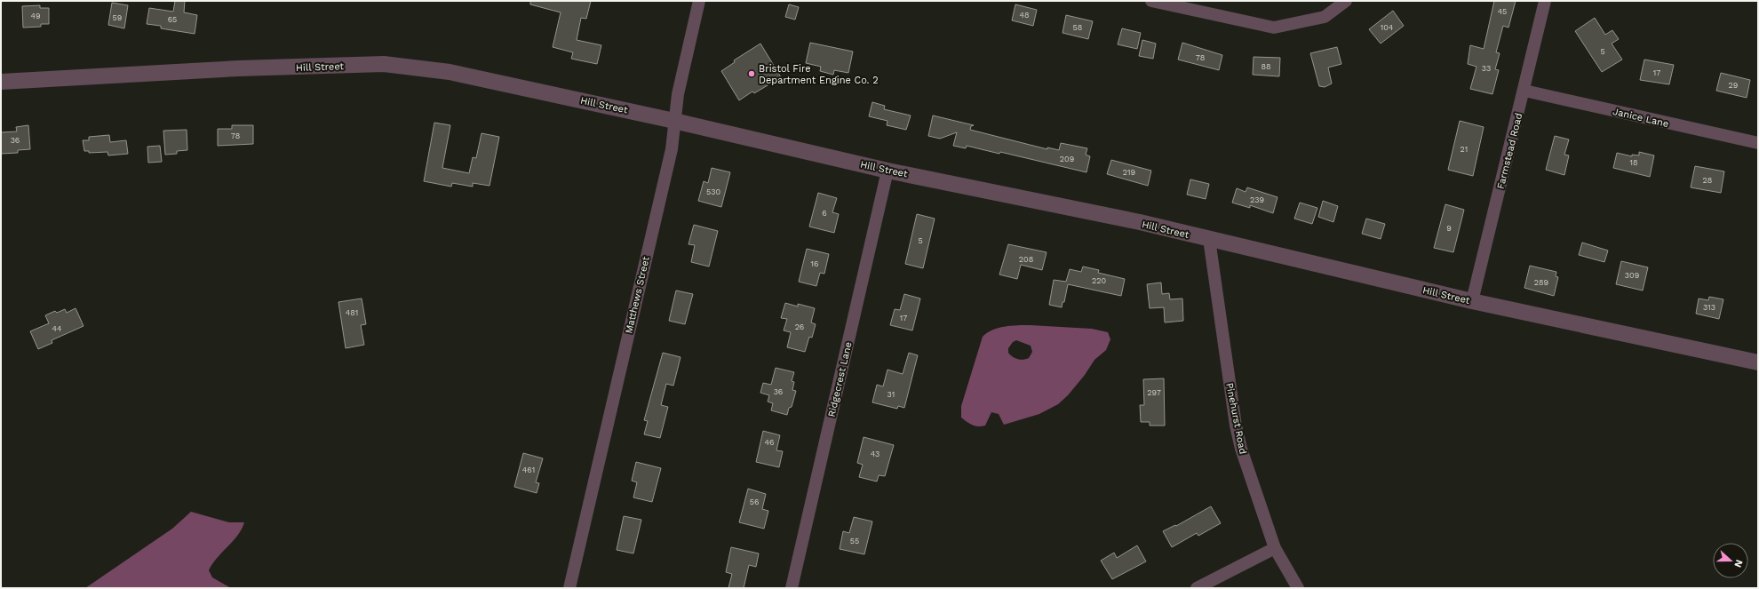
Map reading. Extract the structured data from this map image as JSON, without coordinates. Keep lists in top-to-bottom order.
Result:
{
  "streets": {
    "street": [
      "Hill Street",
      "Janice Lane",
      "Farmstead Road",
      "Matthews Street",
      "Ridgecrest Lane",
      "Pinehurst Road"
    ]
  },
  "crossings": [
    ["Hill Street", "Farmstead Road"],
    ["Hill Street", "Matthews Street"],
    ["Hill Street", "Ridgecrest Lane"],
    ["Hill Street", "Pinehurst Road"],
    ["Janice Lane", "Farmstead Road"]
  ],
  "places": ["Bristol Fire Department Engine Co. 2"],
  "house_numbers": [
    "45",
    "48",
    "49",
    "59",
    "65",
    "58",
    "104",
    "5",
    "78",
    "88",
    "33",
    "17",
    "29",
    "78",
    "36",
    "21",
    "209",
    "18",
    "219",
    "28",
    "530",
    "239",
    "6",
    "9",
    "5",
    "208",
    "16",
    "309",
    "220",
    "289",
    "313",
    "481",
    "17",
    "26",
    "44",
    "36",
    "297",
    "31",
    "46",
    "43",
    "461",
    "56",
    "55"
  ],
  "north": "right"
}
